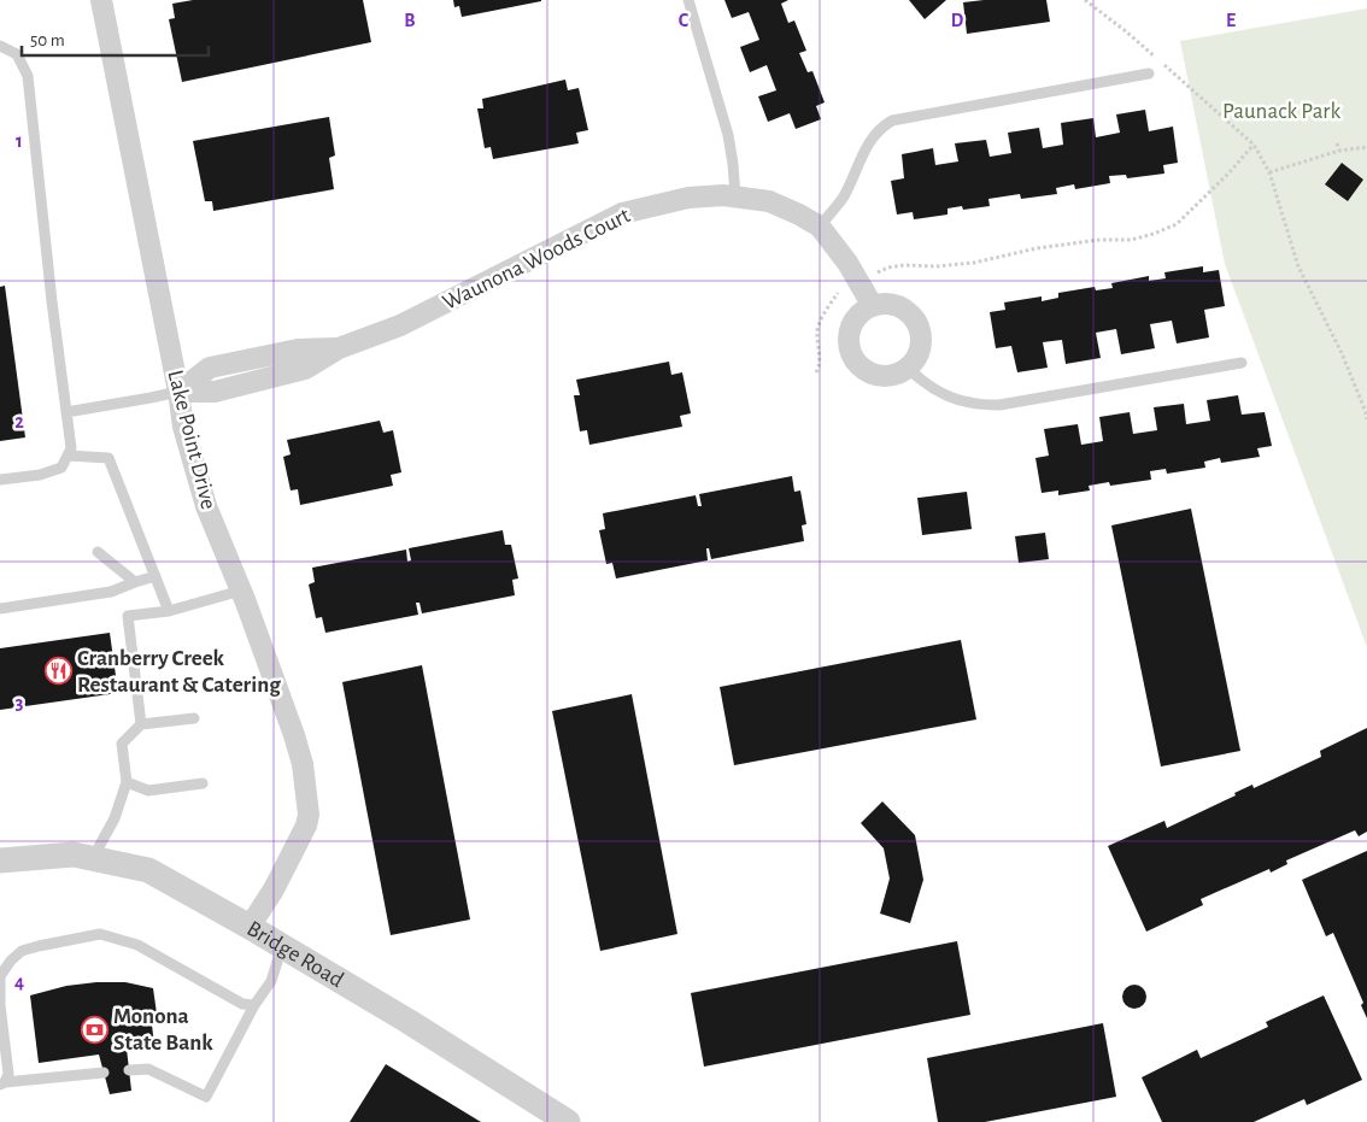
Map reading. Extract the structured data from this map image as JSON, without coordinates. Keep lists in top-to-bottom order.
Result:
{
  "streets": {
    "street": ["Waunona Woods Court", "Lake Point Drive", "Bridge Road"]
  },
  "crossings": [
    ["Waunona Woods Court", "Lake Point Drive"],
    ["Lake Point Drive", "Bridge Road"]
  ],
  "parks": ["Paunack Park"],
  "places": {
    "restaurant": ["Cranberry Creek Restaurant & Catering"],
    "bank": ["Monona State Bank"]
  },
  "scale_bar": "50 m",
  "grid": {
    "columns": [
      "B",
      "C",
      "D",
      "E"
    ],
    "rows": [
      "1",
      "2",
      "3",
      "4"
    ]
  }
}
